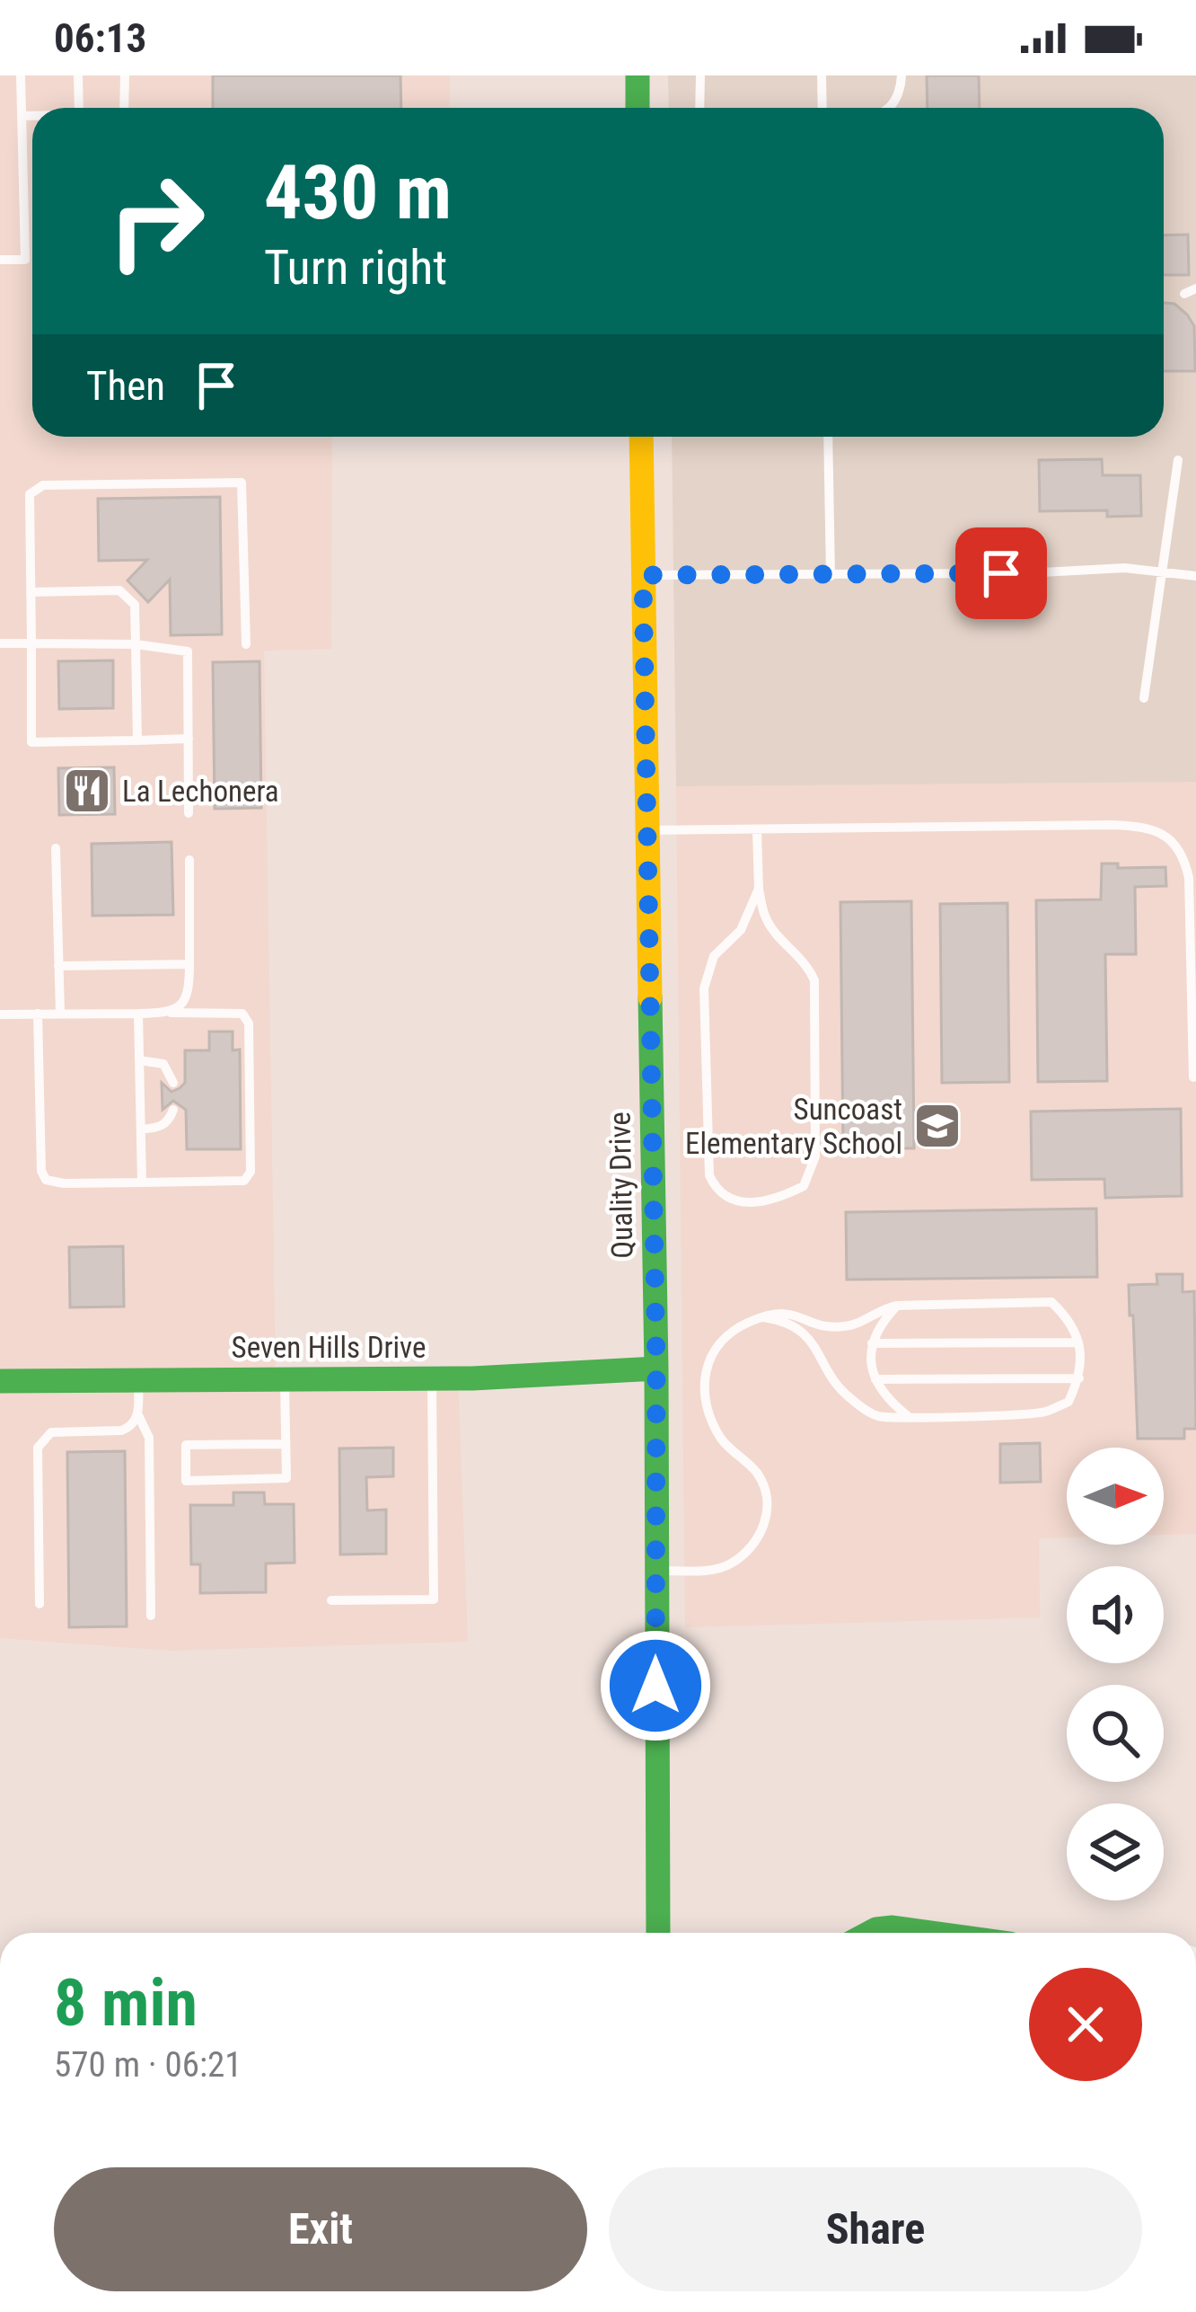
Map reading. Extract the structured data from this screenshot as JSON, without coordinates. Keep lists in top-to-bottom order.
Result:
{
  "streets": {
    "street": ["Quality Drive", "Seven Hills Drive"]
  },
  "crossings": [
    ["Quality Drive", "Seven Hills Drive"]
  ],
  "places": {
    "restaurant": ["La Lechonera"],
    "school or university": ["Suncoast Elementary School"]
  },
  "north": "right",
  "page": {
    "status": "06:13",
    "turn": ["430 m", "Turn right"],
    "then": "Then",
    "heading": ["8 min", "570 m · 06:21"],
    "buttons": ["Exit", "Share"]
  }
}
